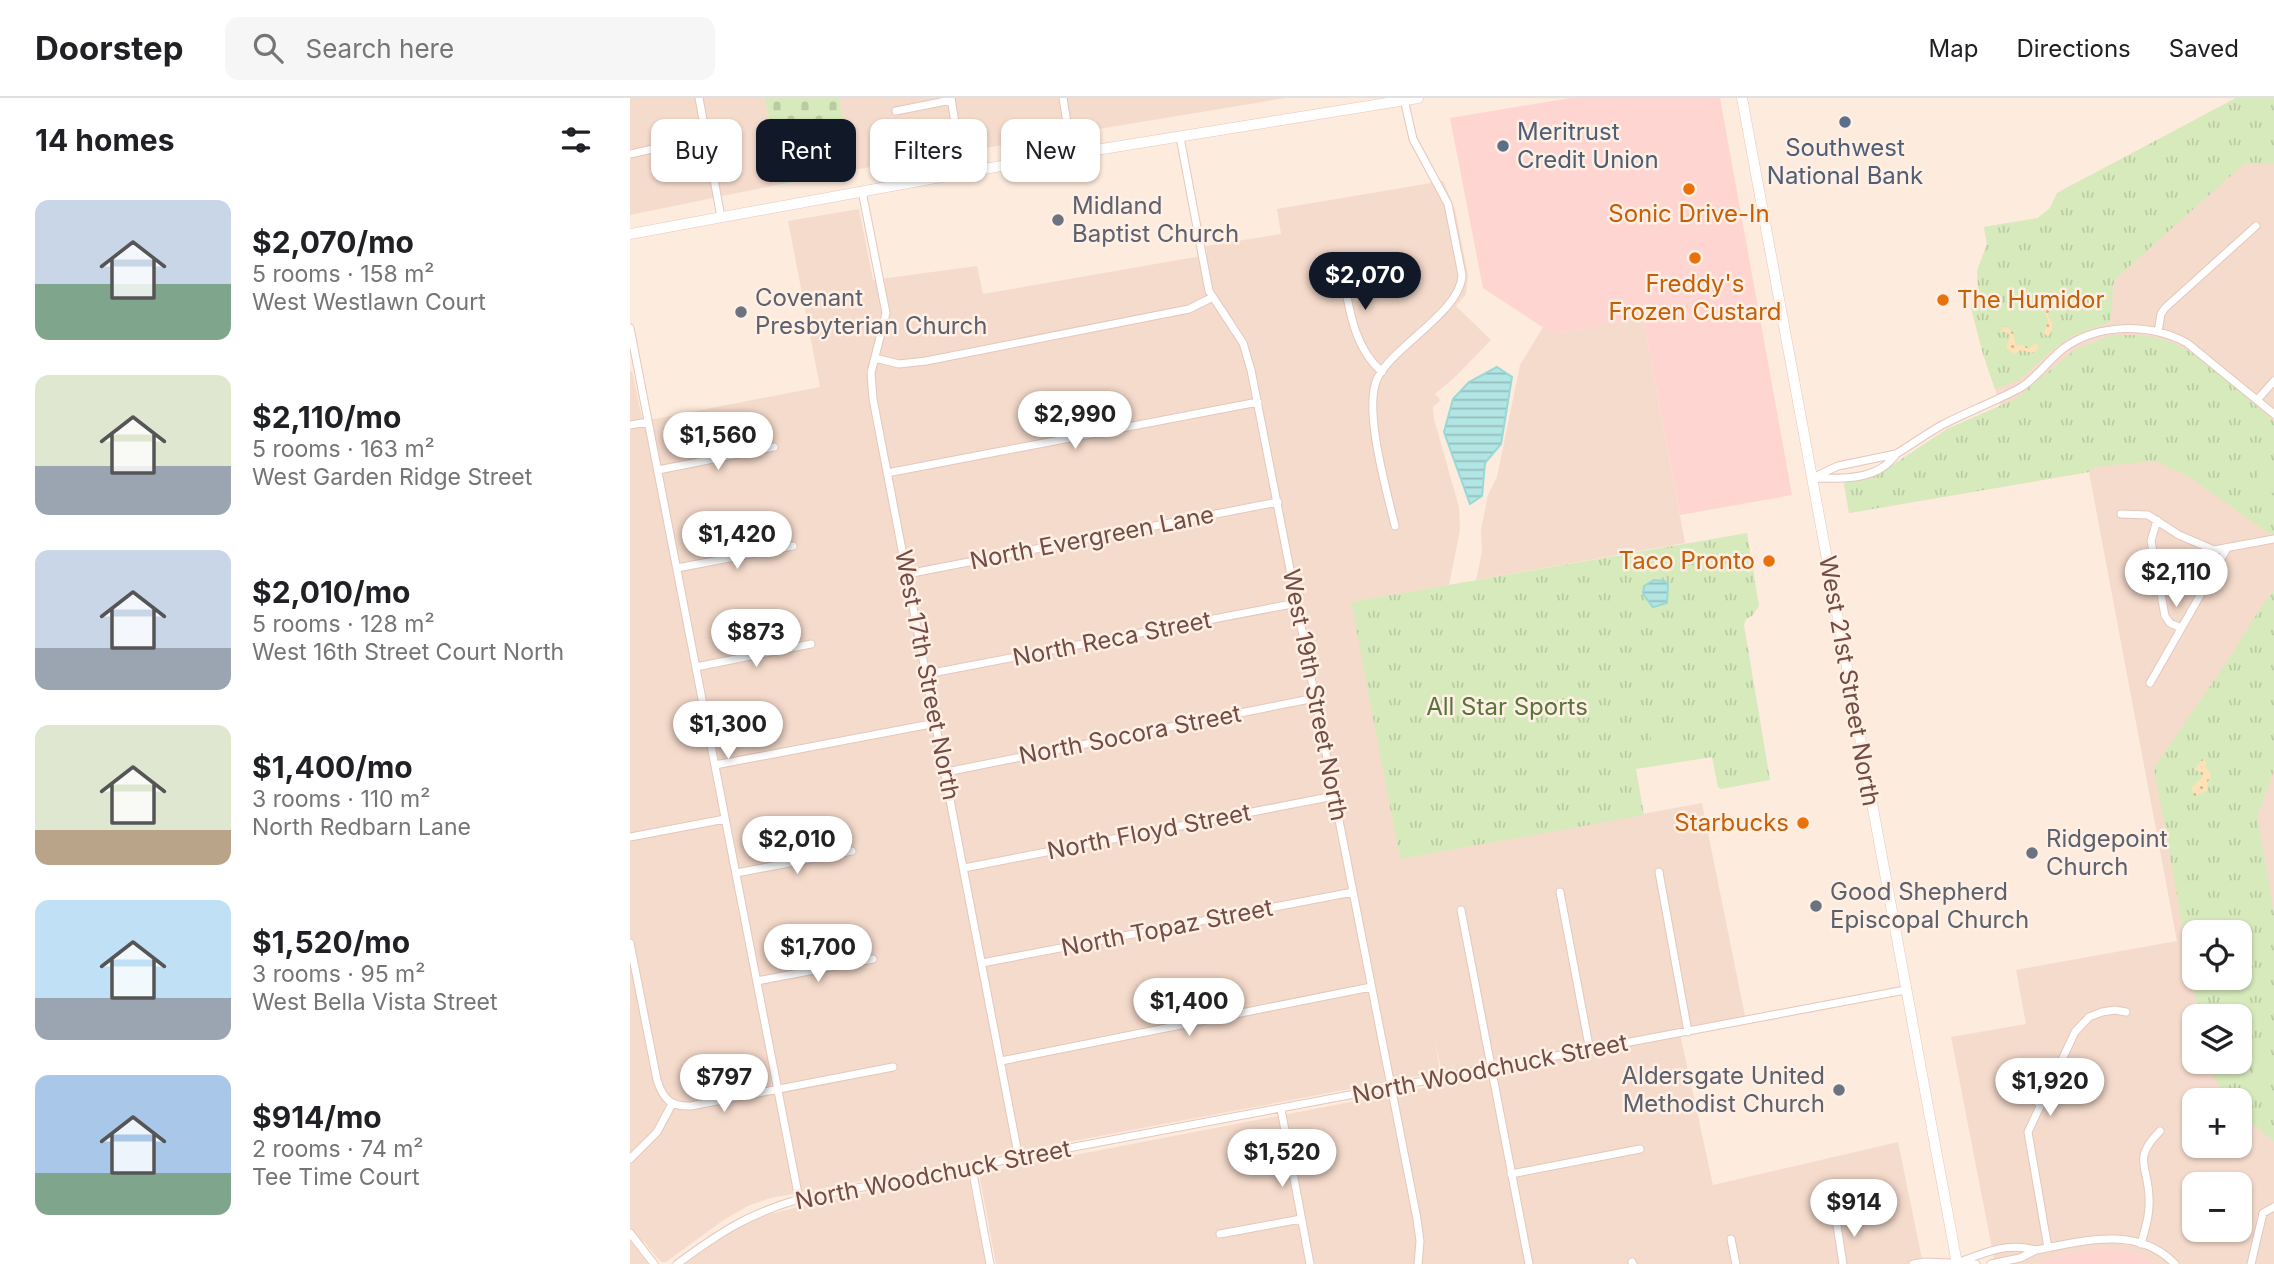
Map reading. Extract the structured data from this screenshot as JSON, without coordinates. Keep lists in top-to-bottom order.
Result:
{
  "streets": {
    "main road": ["West 21st Street North"],
    "street": [
      "North Evergreen Lane",
      "North Reca Street",
      "West 17th Street North",
      "West 19th Street North",
      "North Socora Street",
      "North Floyd Street",
      "North Topaz Street",
      "North Woodchuck Street"
    ]
  },
  "crossings": [
    ["North Evergreen Lane", "West 17th Street North"],
    ["North Evergreen Lane", "West 19th Street North"],
    ["North Reca Street", "West 17th Street North"],
    ["North Reca Street", "West 19th Street North"],
    ["West 17th Street North", "North Socora Street"],
    ["West 17th Street North", "North Floyd Street"],
    ["West 17th Street North", "North Topaz Street"],
    ["West 17th Street North", "North Woodchuck Street"],
    ["West 21st Street North", "North Woodchuck Street"],
    ["West 19th Street North", "North Socora Street"],
    ["West 19th Street North", "North Floyd Street"],
    ["West 19th Street North", "North Topaz Street"],
    ["West 19th Street North", "North Woodchuck Street"]
  ],
  "parks": ["All Star Sports"],
  "places": [
    "Southwest National Bank",
    "Meritrust Credit Union",
    "Sonic Drive-In",
    "Midland Baptist Church",
    "Freddy's Frozen Custard",
    "The Humidor",
    "Covenant Presbyterian Church",
    "Taco Pronto",
    "Starbucks",
    "Ridgepoint Church",
    "Good Shepherd Episcopal Church",
    "Aldersgate United Methodist Church"
  ],
  "page": {
    "header": "Doorstep",
    "search": "Search here",
    "nav": ["Map", "Directions", "Saved"],
    "heading": "14 homes",
    "chip": [
      "Buy",
      "Rent",
      "Filters",
      "New"
    ],
    "list": [
      {
        "name": "$2,070/mo",
        "note": "5 rooms · 158 m² · West Westlawn Court"
      },
      {
        "name": "$2,110/mo",
        "note": "5 rooms · 163 m² · West Garden Ridge Street"
      },
      {
        "name": "$2,010/mo",
        "note": "5 rooms · 128 m² · West 16th Street Court North"
      },
      {
        "name": "$1,400/mo",
        "note": "3 rooms · 110 m² · North Redbarn Lane"
      },
      {
        "name": "$1,520/mo",
        "note": "3 rooms · 95 m² · West Bella Vista Street"
      },
      {
        "name": "$914/mo",
        "note": "2 rooms · 74 m² · Tee Time Court"
      }
    ],
    "price": [
      "$2,070",
      "$2,990",
      "$1,560",
      "$1,420",
      "$2,110",
      "$873",
      "$1,300",
      "$2,010",
      "$1,700",
      "$1,400",
      "$797",
      "$1,920",
      "$1,520",
      "$914"
    ],
    "map_buttons": ["+", "−"]
  }
}
